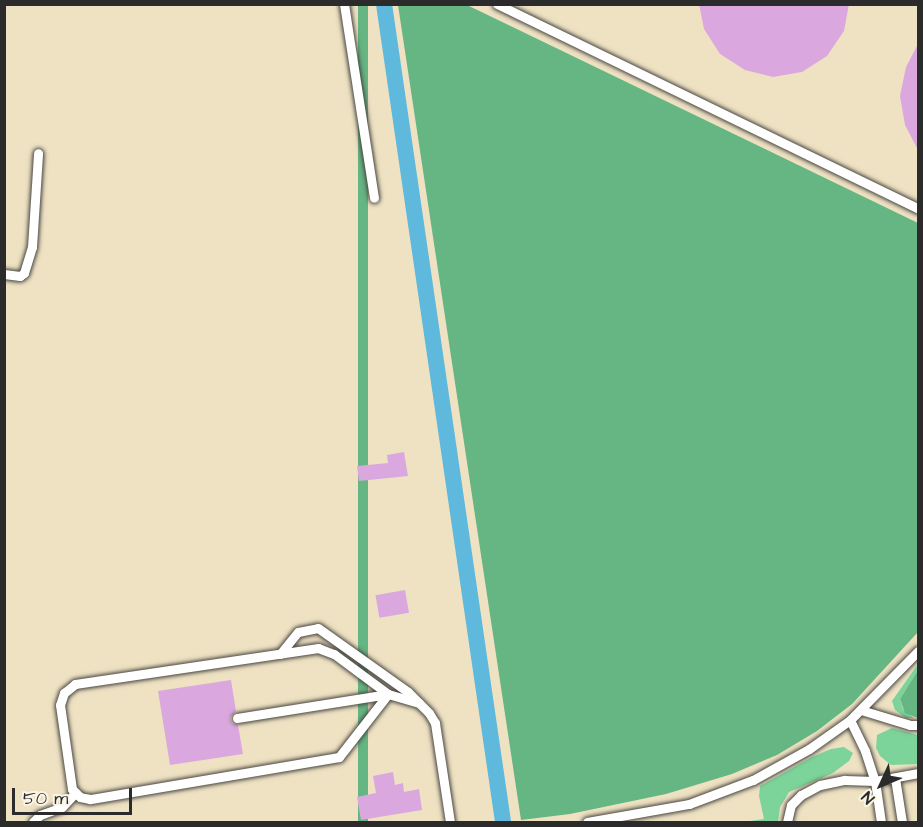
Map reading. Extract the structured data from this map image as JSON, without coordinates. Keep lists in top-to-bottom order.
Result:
{
  "scale_bar": "50 m",
  "north": "bottom left"
}
